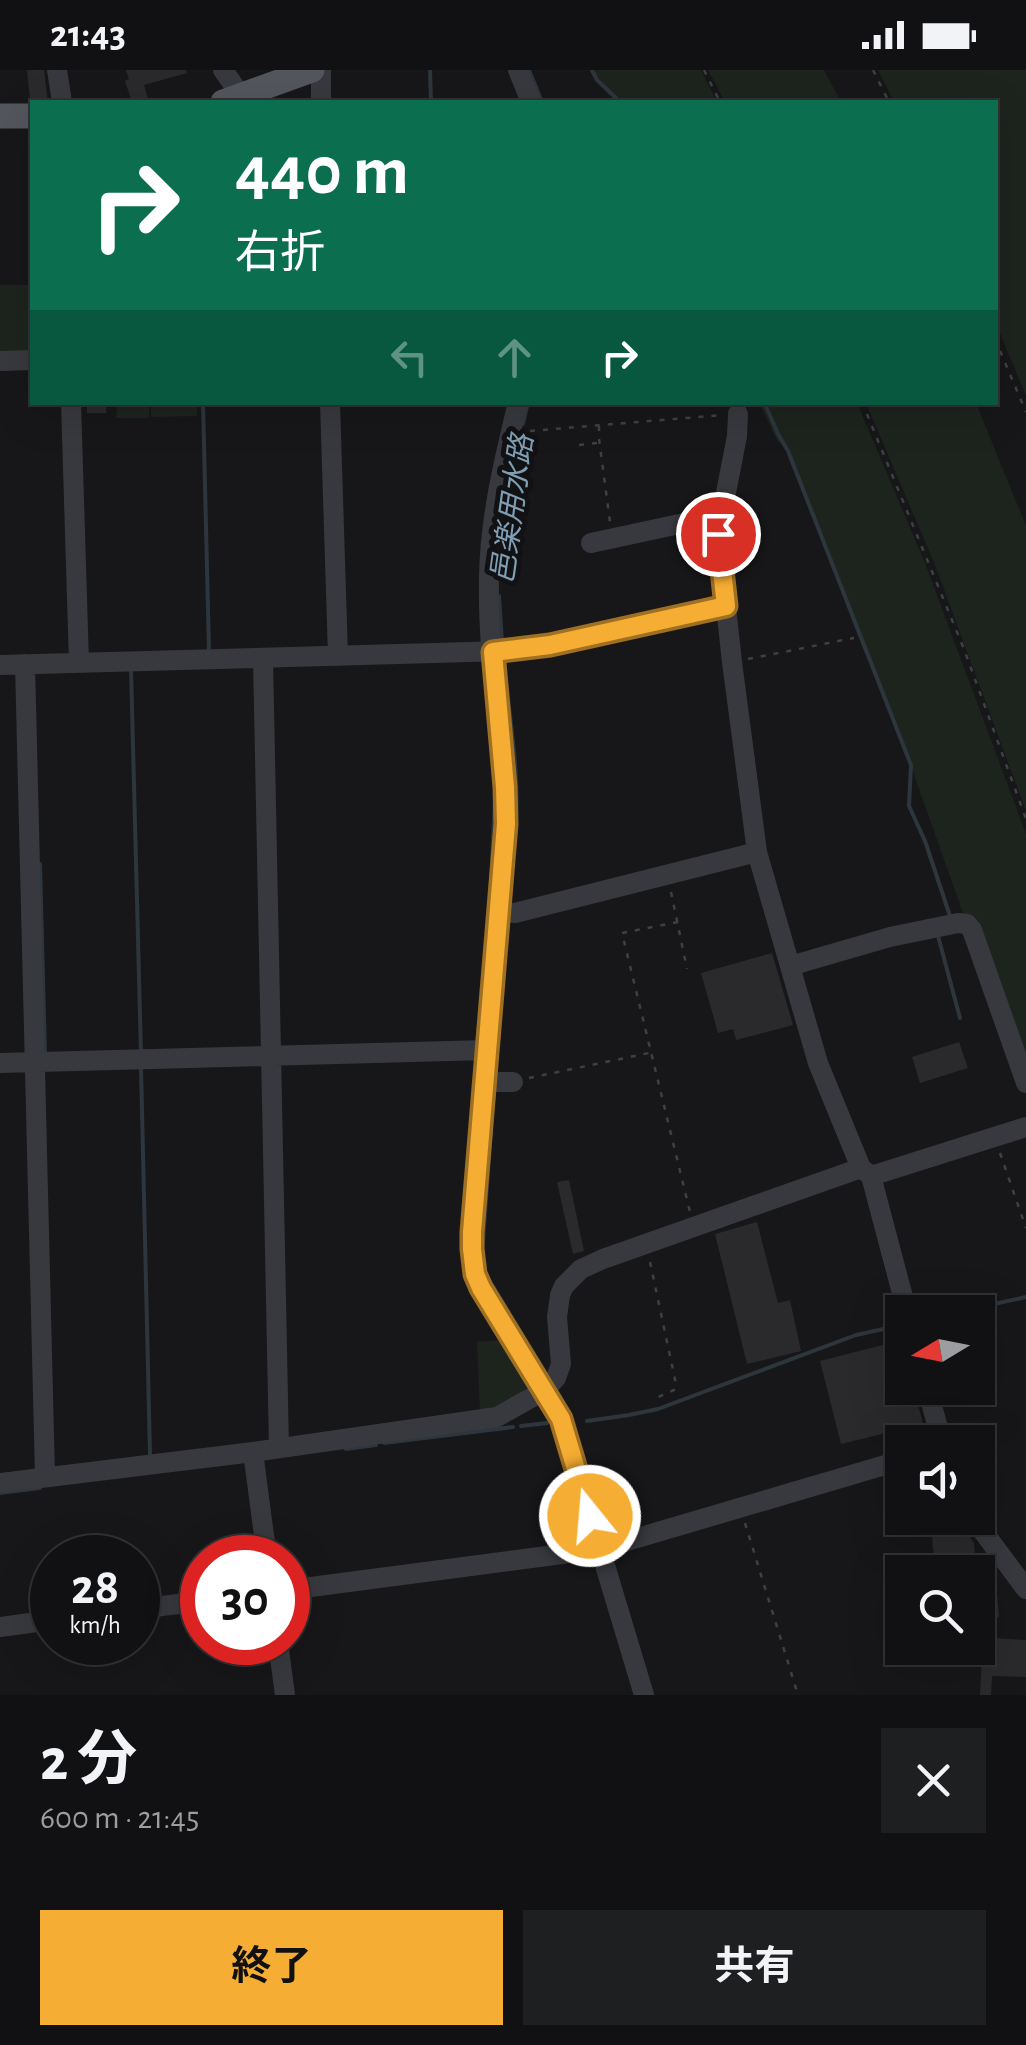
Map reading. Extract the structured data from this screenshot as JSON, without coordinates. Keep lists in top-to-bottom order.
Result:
{
  "water": ["邑楽用水路"],
  "north": "left",
  "page": {
    "status": "21:43",
    "turn": ["440 m", "右折"],
    "speed": "28 km/h",
    "limit": "30",
    "heading": ["2 分", "600 m · 21:45"],
    "buttons": ["終了", "共有"]
  }
}
